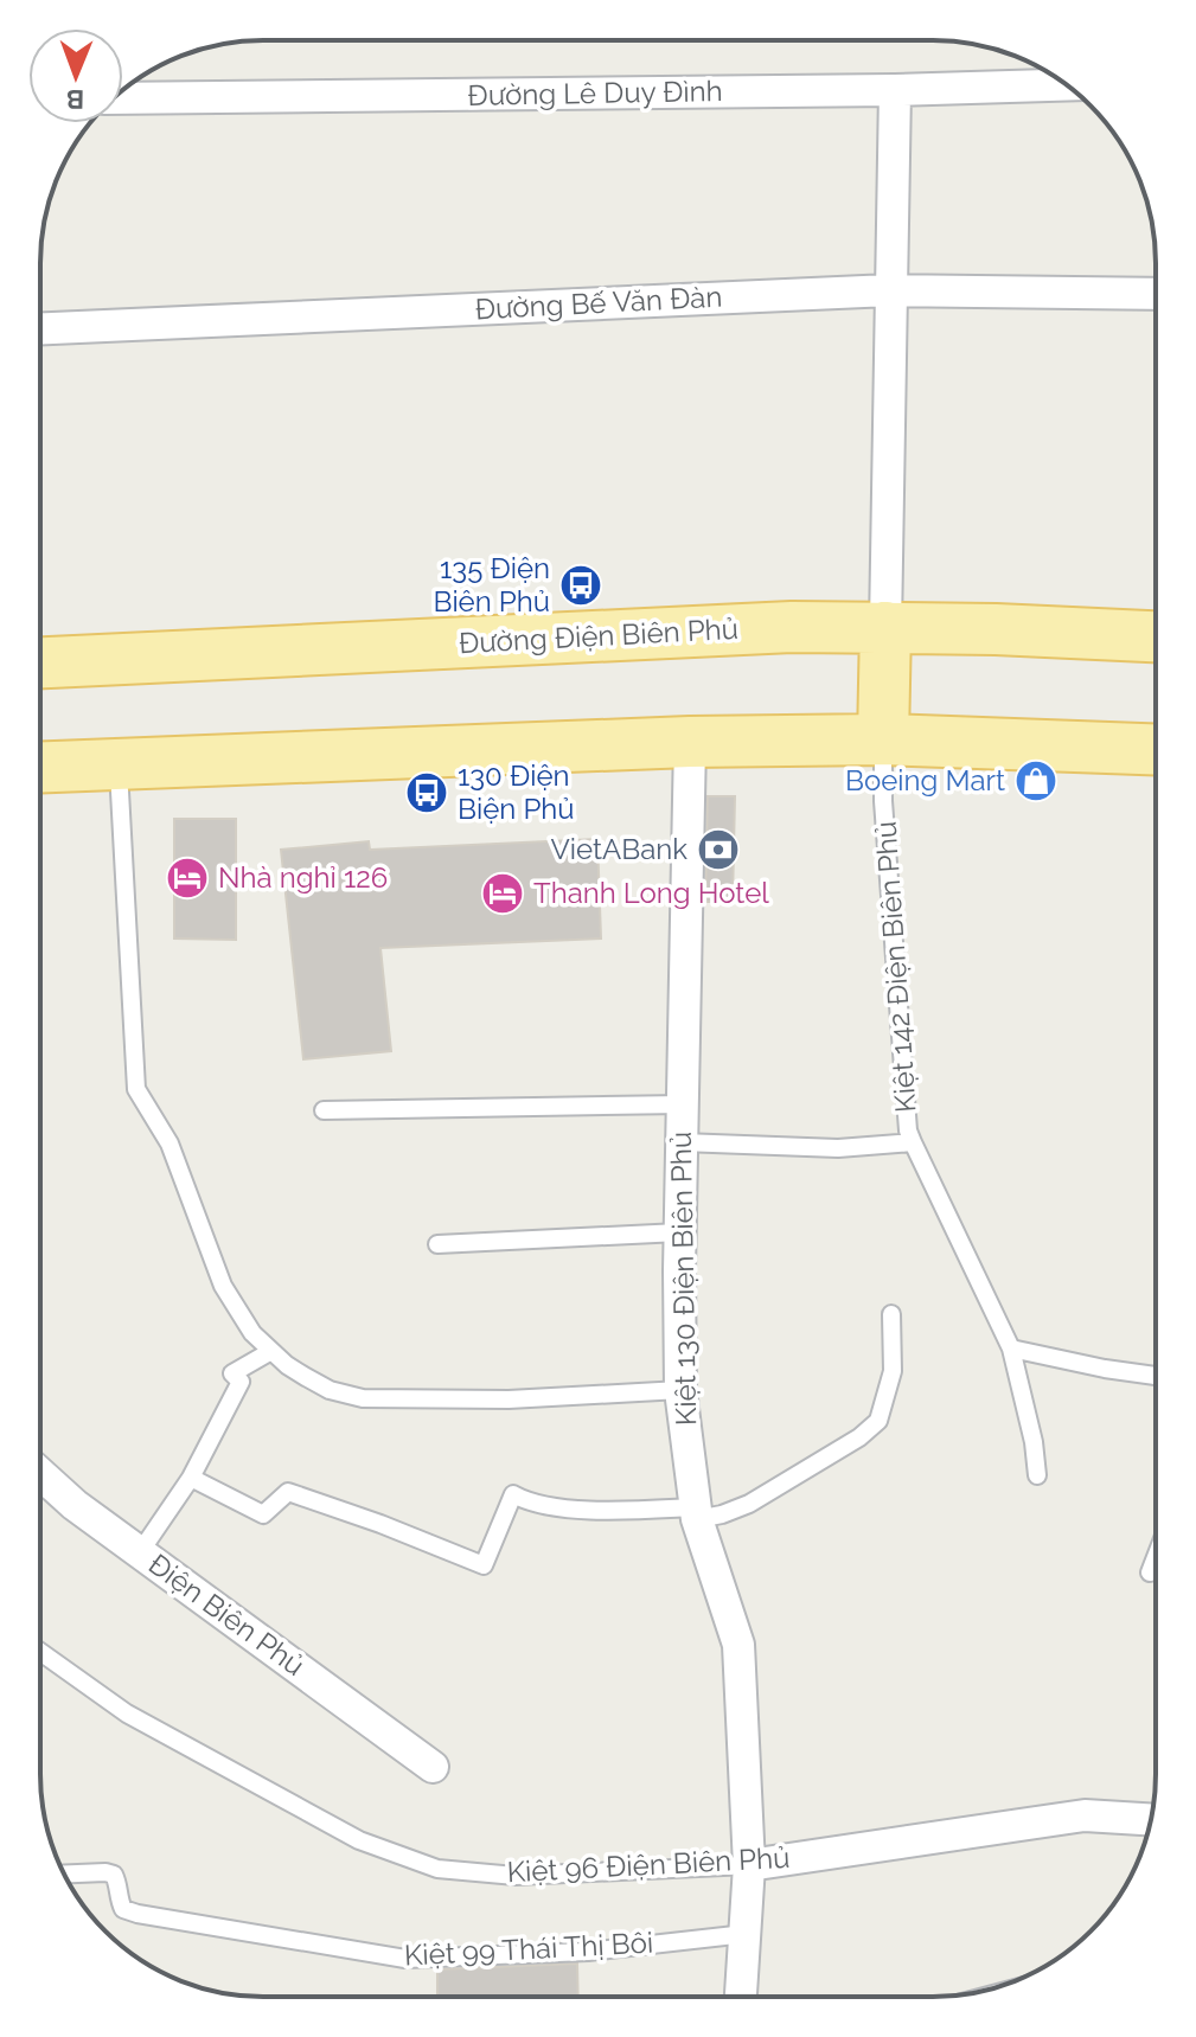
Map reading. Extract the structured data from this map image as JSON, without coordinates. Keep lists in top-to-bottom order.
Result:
{
  "streets": {
    "main road": ["Đường Điện Biên Phủ"],
    "street": [
      "Đường Lê Duy Đình",
      "Đường Bế Văn Đàn",
      "Kiệt 130 Điện Biên Phủ",
      "Điện Biên Phủ",
      "Kiệt 96 Điện Biên Phủ"
    ],
    "lane": ["Kiệt 142 Điện Biên Phủ", "Kiệt 99 Thái Thị Bôi"]
  },
  "crossings": [
    ["Kiệt 130 Điện Biên Phủ", "Kiệt 96 Điện Biên Phủ"]
  ],
  "places": {
    "bus stop": ["135 Điện Biên Phủ", "130 Điện Biện Phủ"],
    "shop": ["Boeing Mart"],
    "bank": ["VietABank"],
    "hotel": ["Nhà nghỉ 126", "Thanh Long Hotel"]
  },
  "north": "bottom"
}
